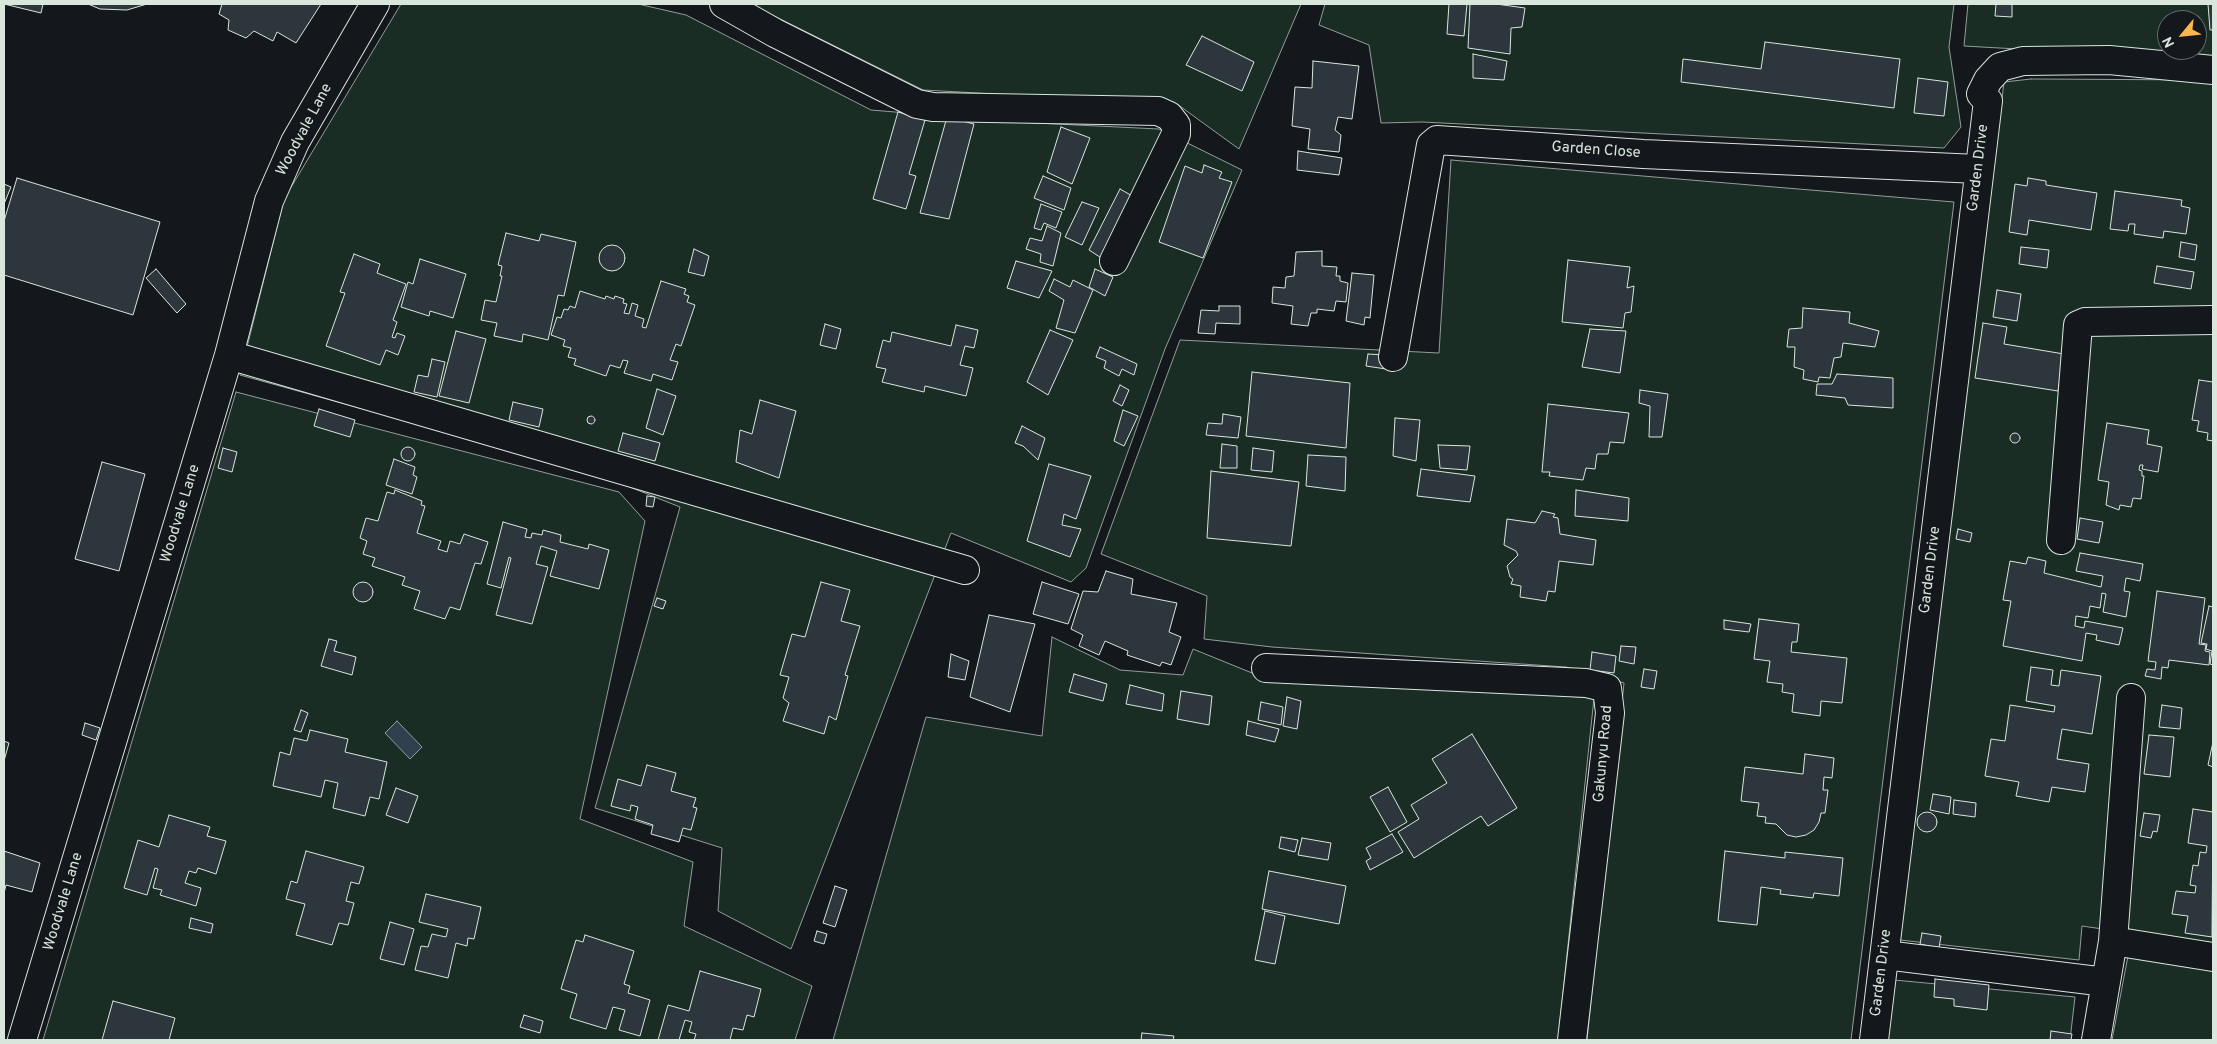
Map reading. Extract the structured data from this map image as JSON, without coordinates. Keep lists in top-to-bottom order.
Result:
{
  "streets": {
    "street": [
      "Woodvale Lane",
      "Garden Close",
      "Garden Drive",
      "Gakunyu Road"
    ]
  },
  "crossings": [
    ["Garden Close", "Garden Drive"]
  ],
  "north": "bottom left"
}
